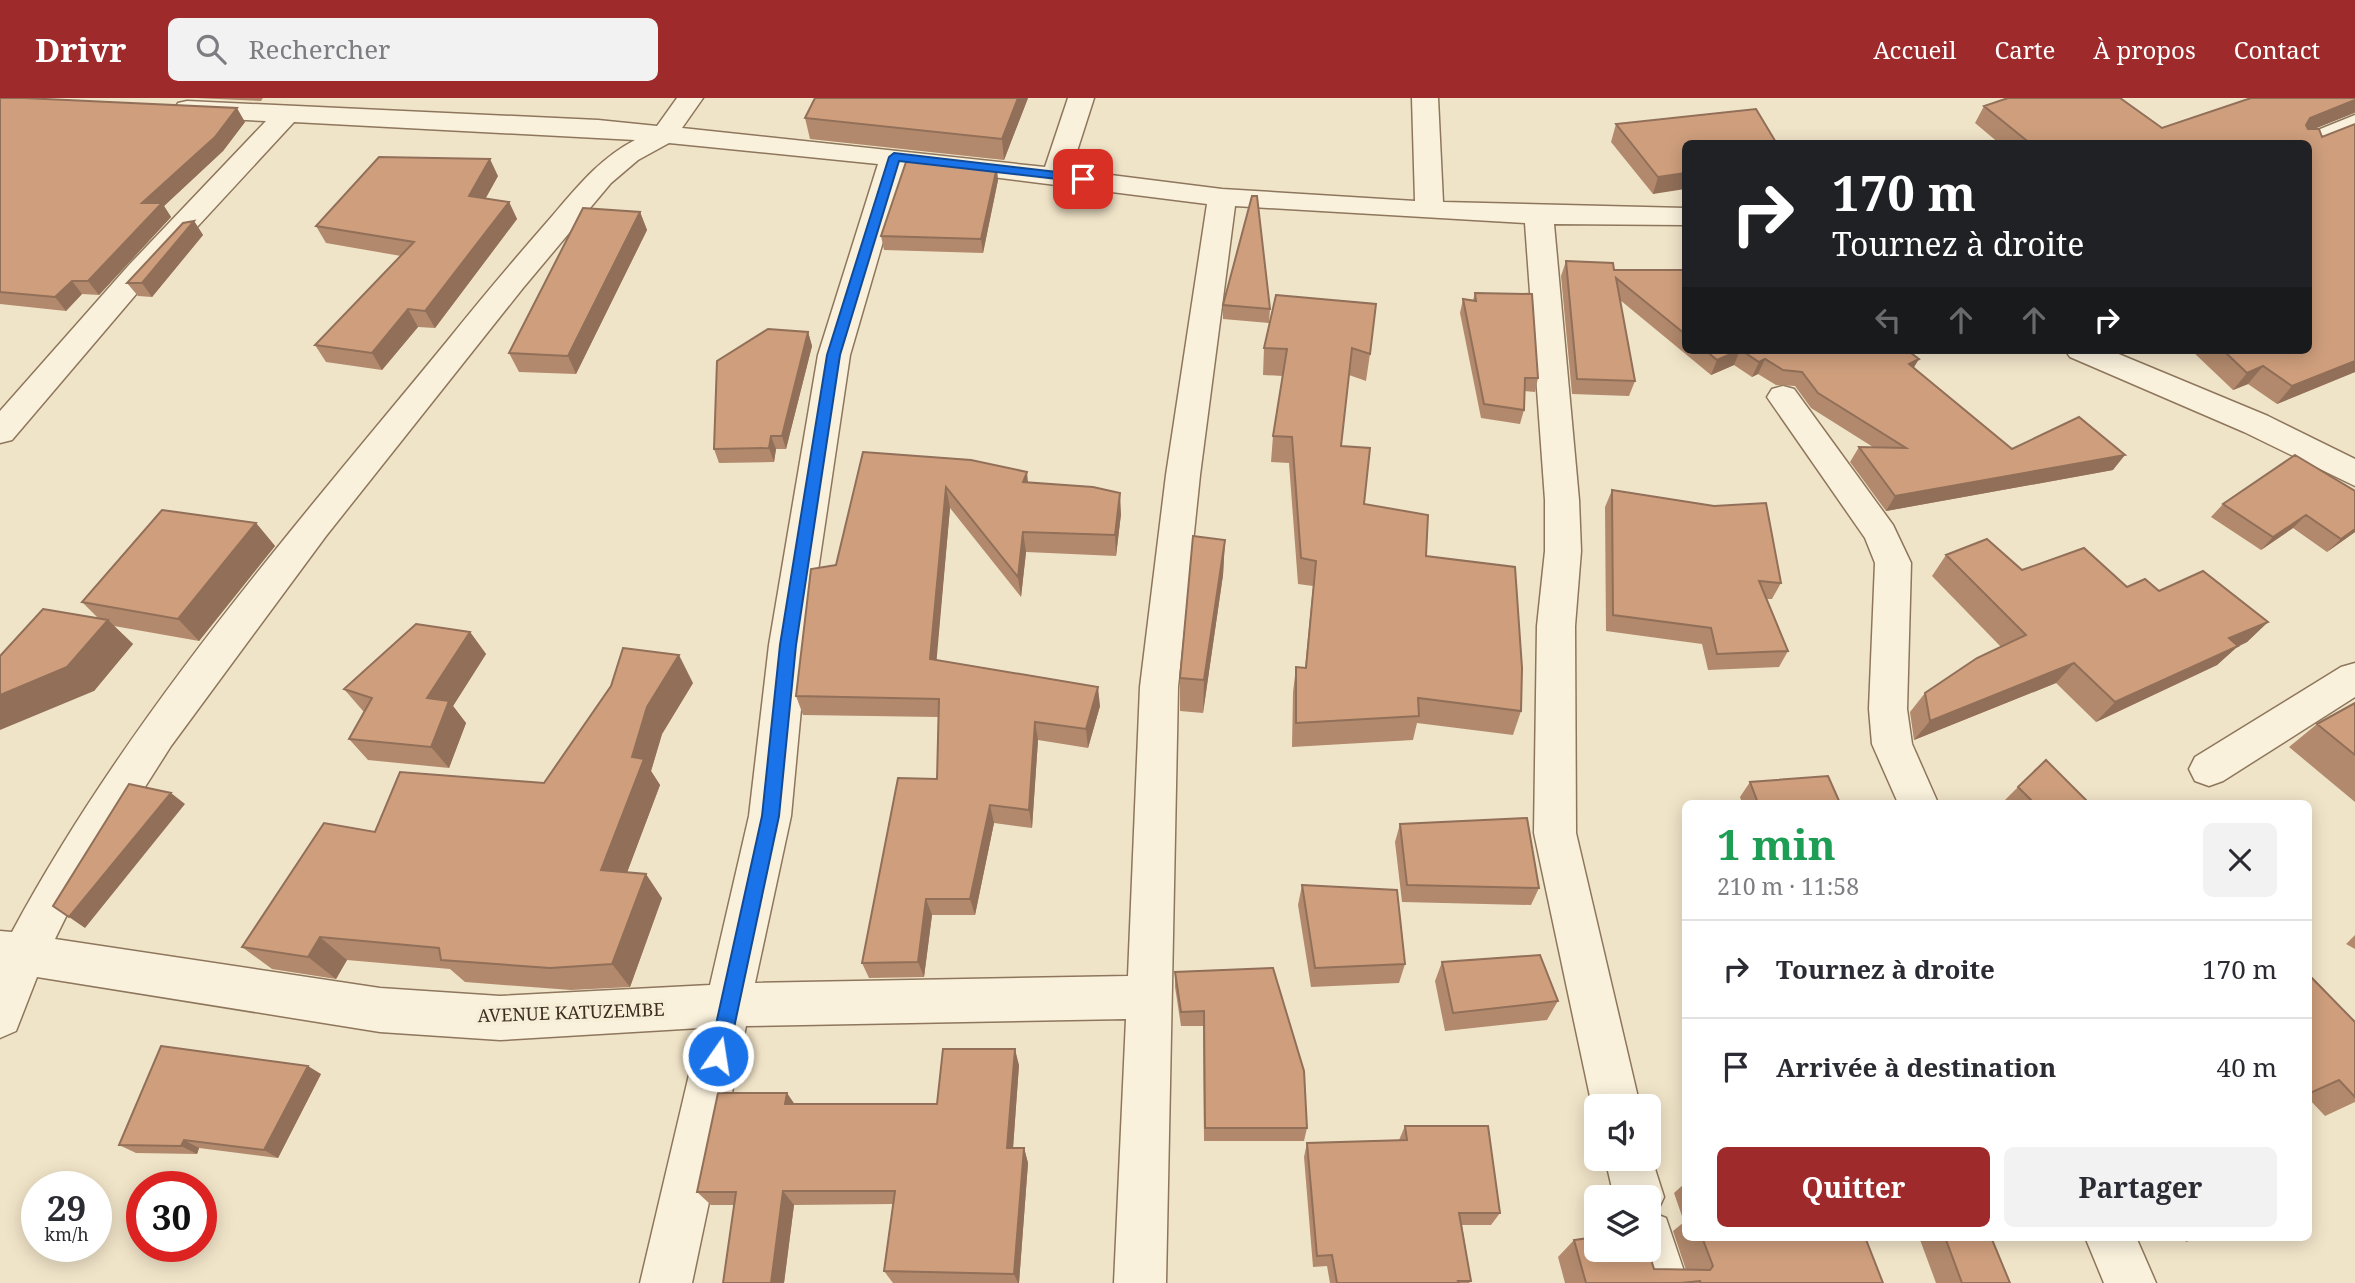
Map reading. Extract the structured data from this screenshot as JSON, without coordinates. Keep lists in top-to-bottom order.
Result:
{
  "streets": {
    "street": ["AVENUE KATUZEMBE"]
  },
  "page": {
    "header": "Drivr",
    "search": "Rechercher",
    "nav": [
      "Accueil",
      "Carte",
      "À propos",
      "Contact"
    ],
    "turn": ["170 m", "Tournez à droite"],
    "heading": ["1 min", "210 m · 11:58"],
    "list": [
      {
        "name": "Tournez à droite",
        "value": "170 m"
      },
      {
        "name": "Arrivée à destination",
        "value": "40 m"
      }
    ],
    "buttons": ["Quitter", "Partager"],
    "speed": "29 km/h",
    "limit": "30"
  }
}
